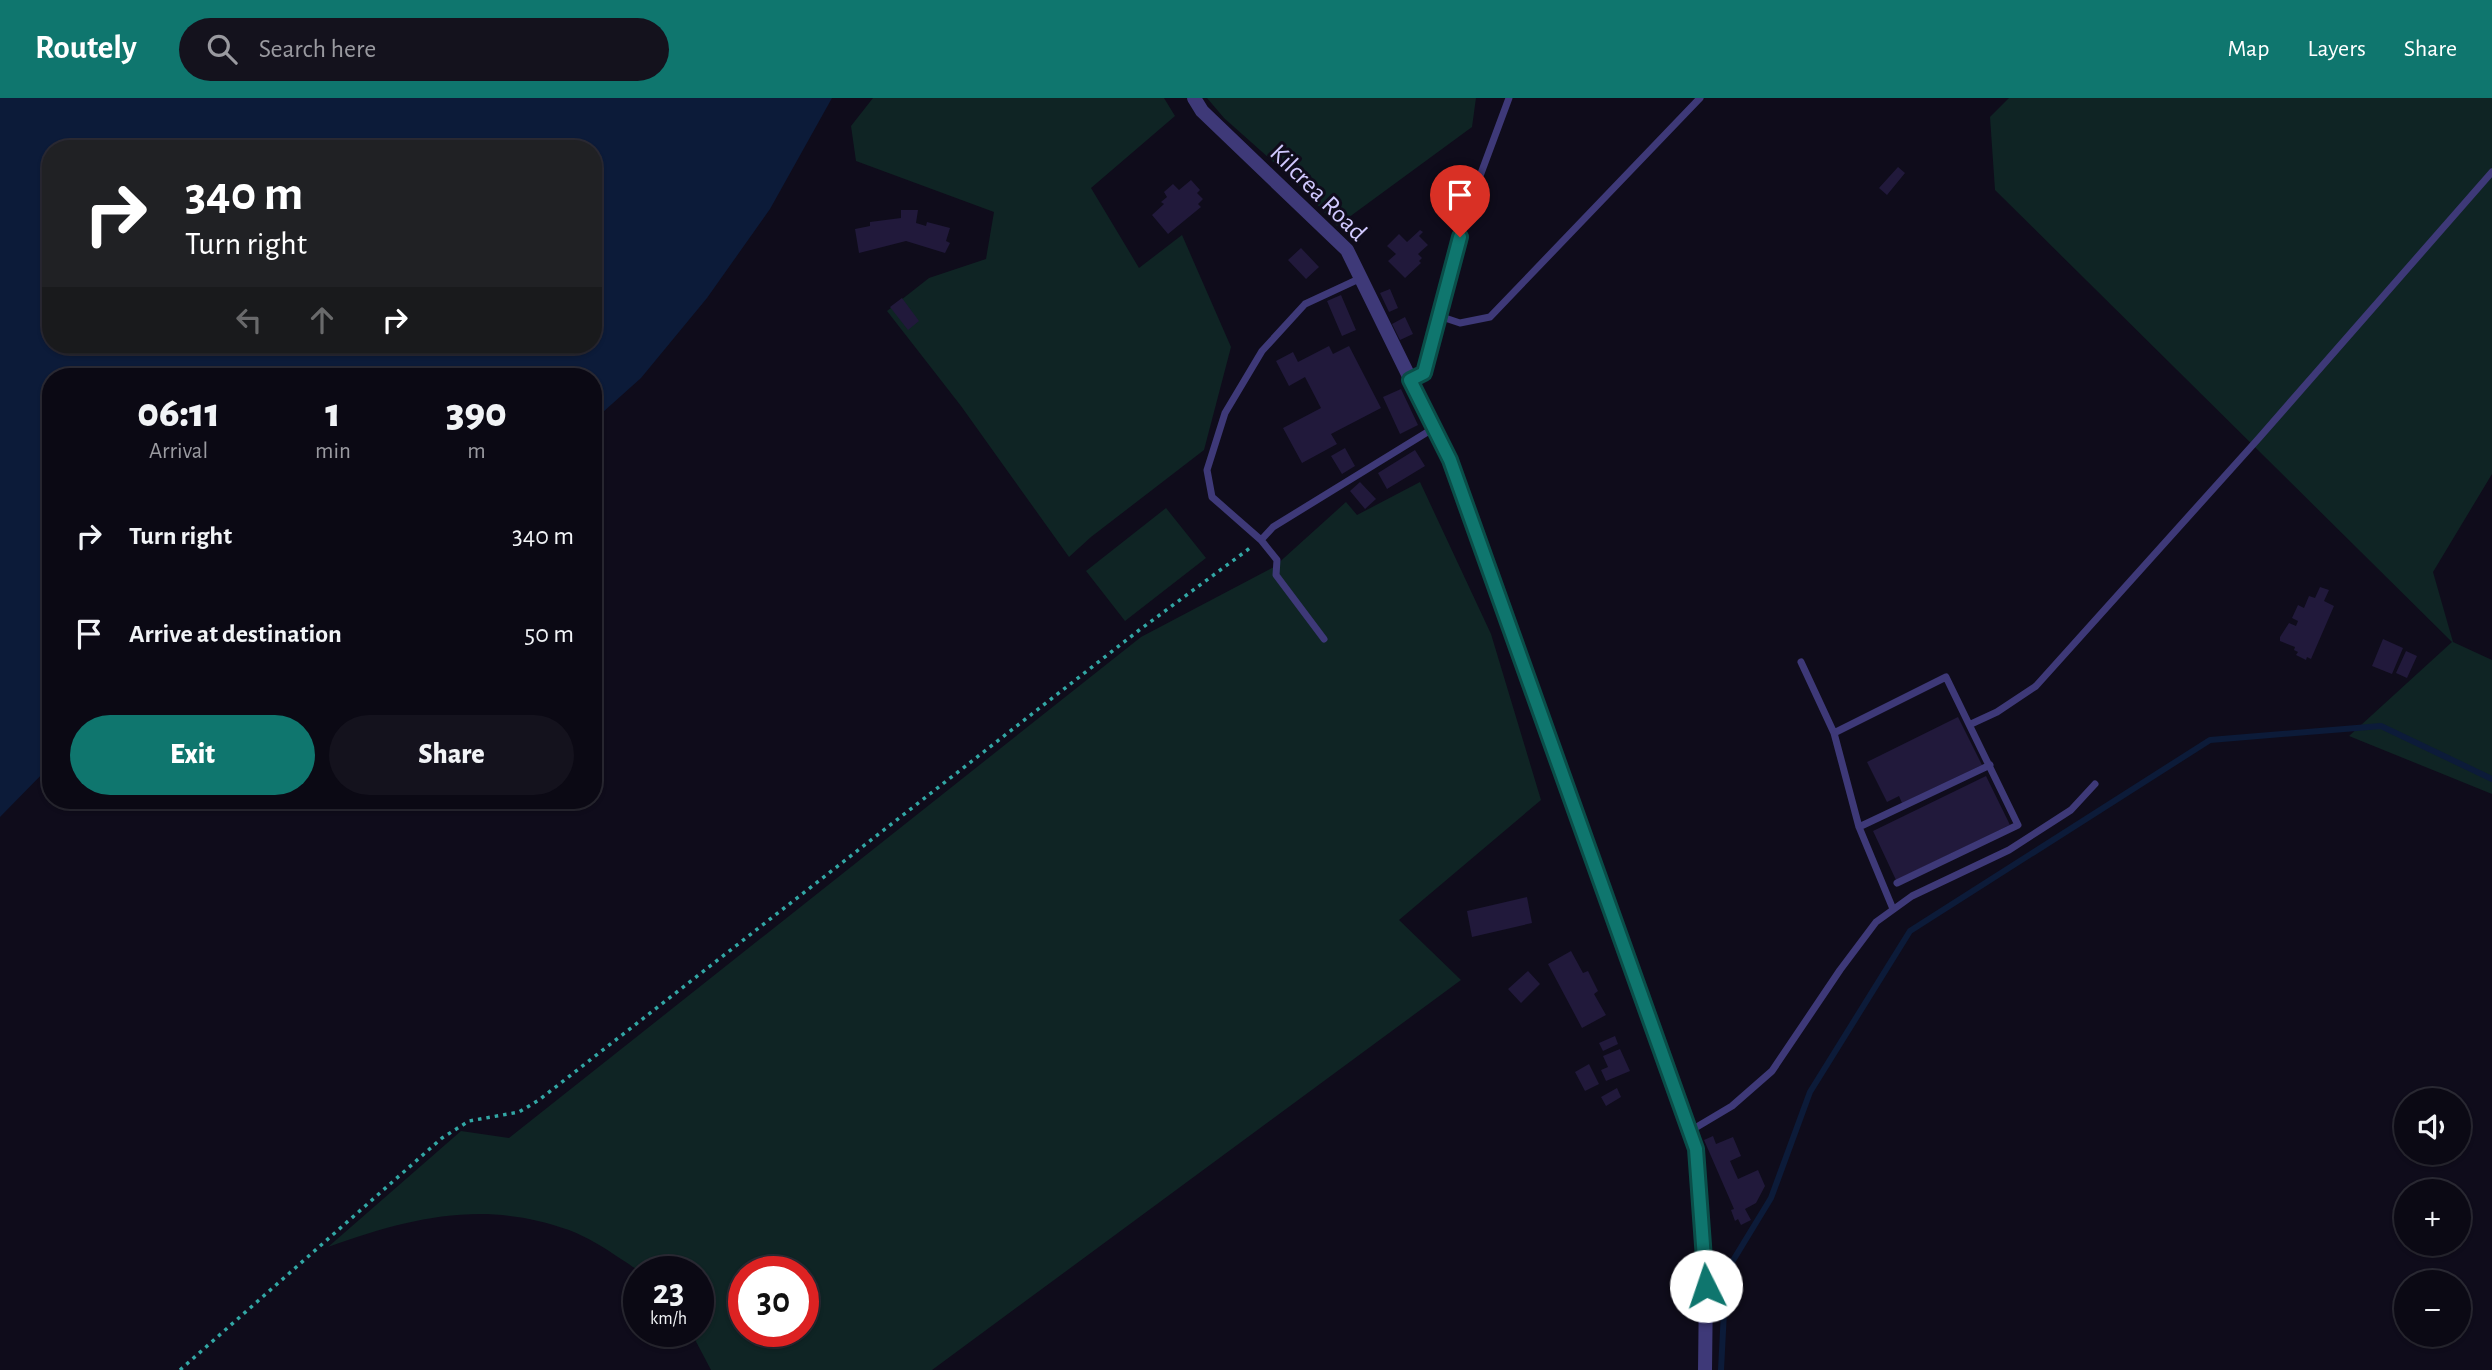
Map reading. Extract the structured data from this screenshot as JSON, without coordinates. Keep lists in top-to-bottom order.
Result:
{
  "streets": {
    "street": ["Kilcrea Road"]
  },
  "page": {
    "header": "Routely",
    "search": "Search here",
    "nav": ["Map", "Layers", "Share"],
    "turn": ["340 m", "Turn right"],
    "eta": [
      "06:11",
      "Arrival",
      "1",
      "min",
      "390",
      "m"
    ],
    "list": [
      {
        "name": "Turn right",
        "value": "340 m"
      },
      {
        "name": "Arrive at destination",
        "value": "50 m"
      }
    ],
    "buttons": ["Exit", "Share"],
    "map_buttons": ["+", "−"],
    "speed": "23 km/h",
    "limit": "30"
  }
}
